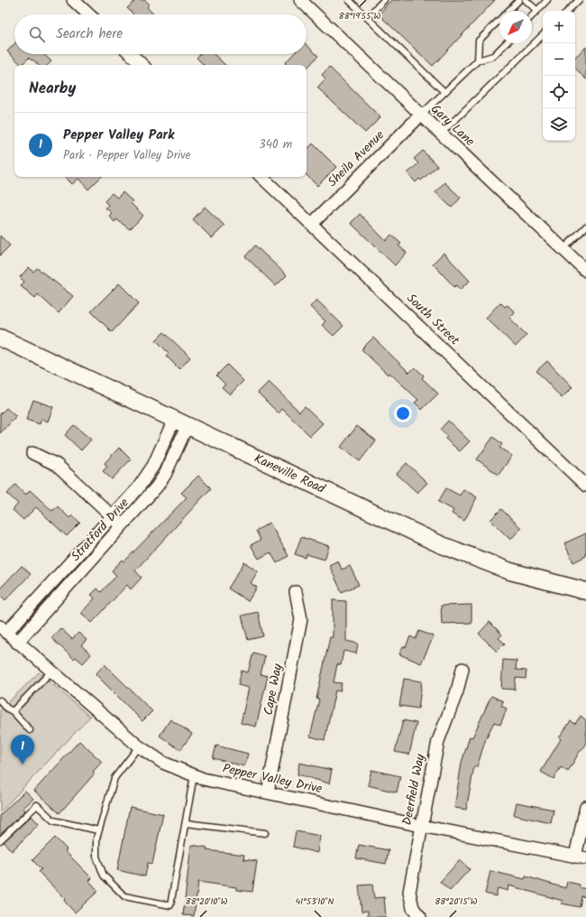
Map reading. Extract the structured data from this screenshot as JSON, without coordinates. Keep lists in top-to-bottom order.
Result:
{
  "streets": {
    "main road": ["Kaneville Road"],
    "street": [
      "Gary Lane",
      "Sheila Avenue",
      "South Street",
      "Stratford Drive",
      "Cape Way",
      "Pepper Valley Drive",
      "Deerfield Way"
    ]
  },
  "crossings": [
    ["Gary Lane", "Sheila Avenue"],
    ["Sheila Avenue", "South Street"],
    ["Kaneville Road", "Stratford Drive"],
    ["Stratford Drive", "Pepper Valley Drive"],
    ["Cape Way", "Pepper Valley Drive"],
    ["Pepper Valley Drive", "Deerfield Way"]
  ],
  "north": "bottom left",
  "page": {
    "map_buttons": ["+", "−"],
    "search": "Search here",
    "heading": "Nearby",
    "list": [
      {
        "mark": "1",
        "name": "Pepper Valley Park",
        "note": "Park · Pepper Valley Drive",
        "value": "340 m"
      }
    ],
    "pins": "1"
  },
  "coordinates": [
    "88°19'55\"W",
    "88°20'10\"W",
    "88°20'15\"W",
    "41°53'10\"N"
  ]
}
